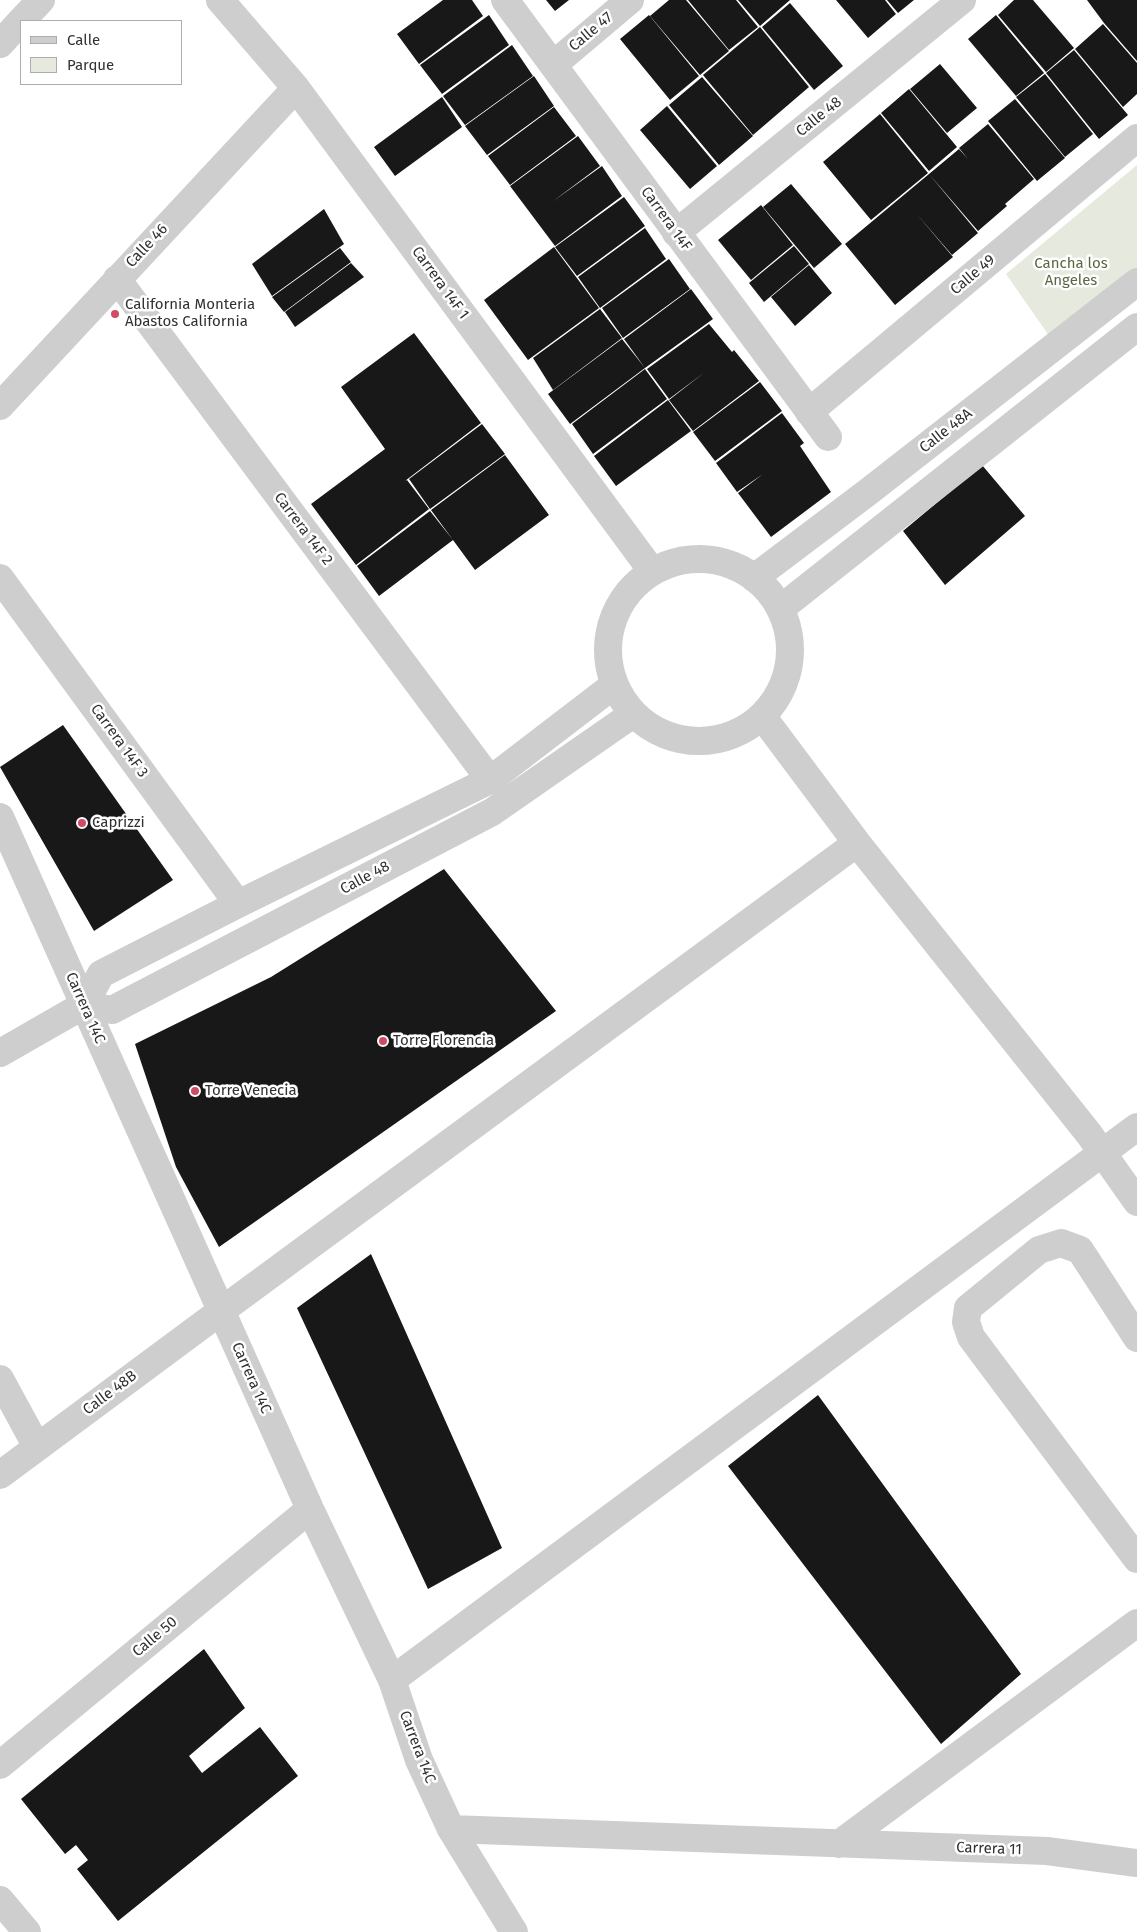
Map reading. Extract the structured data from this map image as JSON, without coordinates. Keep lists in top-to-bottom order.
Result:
{
  "streets": {
    "street": [
      "Calle 47",
      "Calle 48",
      "Carrera 14F",
      "Calle 46",
      "Calle 49",
      "Carrera 14F 1",
      "Calle 48A",
      "Carrera 14F 2",
      "Carrera 14F 3",
      "Carrera 14C",
      "Calle 48B",
      "Calle 50",
      "Carrera 11"
    ]
  },
  "crossings": [
    ["Calle 47", "Carrera 14F"],
    ["Calle 48", "Carrera 14F"],
    ["Calle 48", "Carrera 14C"],
    ["Carrera 14F", "Calle 49"],
    ["Calle 46", "Carrera 14F 1"],
    ["Calle 46", "Carrera 14F 2"],
    ["Carrera 14C", "Calle 48B"],
    ["Carrera 14C", "Calle 50"],
    ["Carrera 14C", "Carrera 11"]
  ],
  "parks": ["Cancha los Angeles"],
  "places": [
    "California Monteria Abastos California",
    "Caprizzi",
    "Torre Florencia",
    "Torre Venecia"
  ],
  "legend": ["Calle", "Parque"]
}
